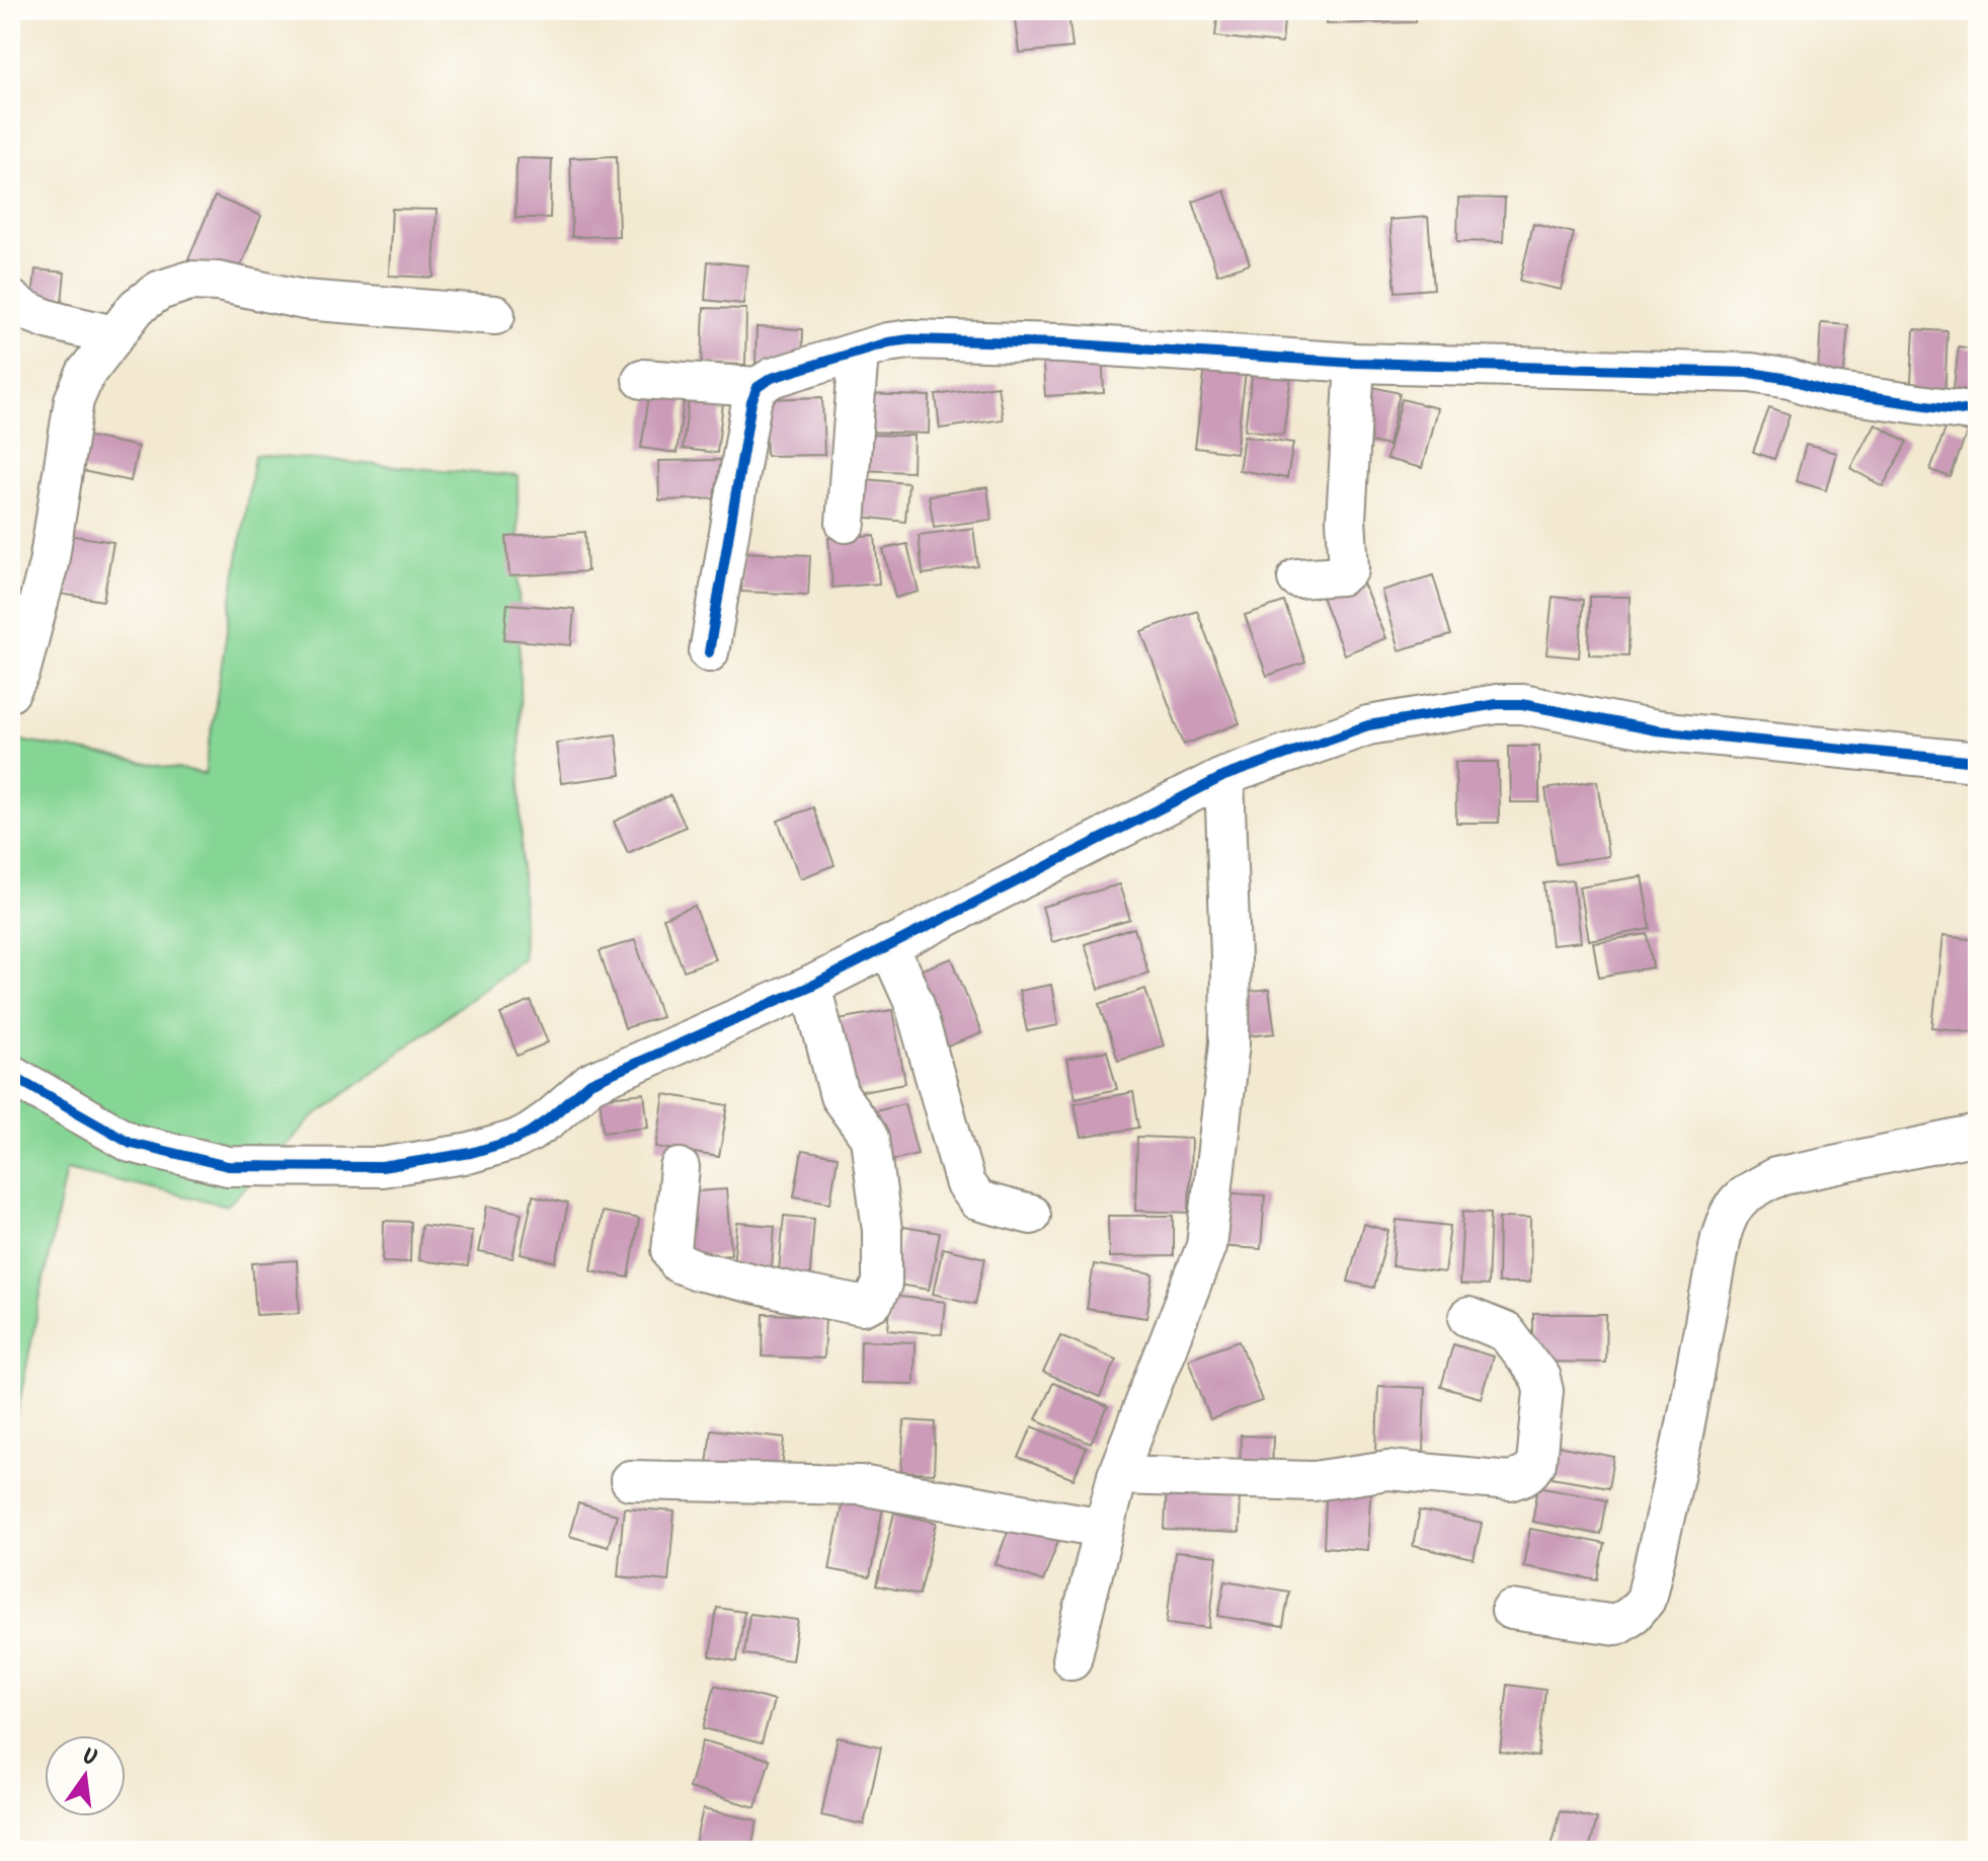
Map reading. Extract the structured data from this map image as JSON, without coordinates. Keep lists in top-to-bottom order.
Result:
{
  "north": "top"
}
